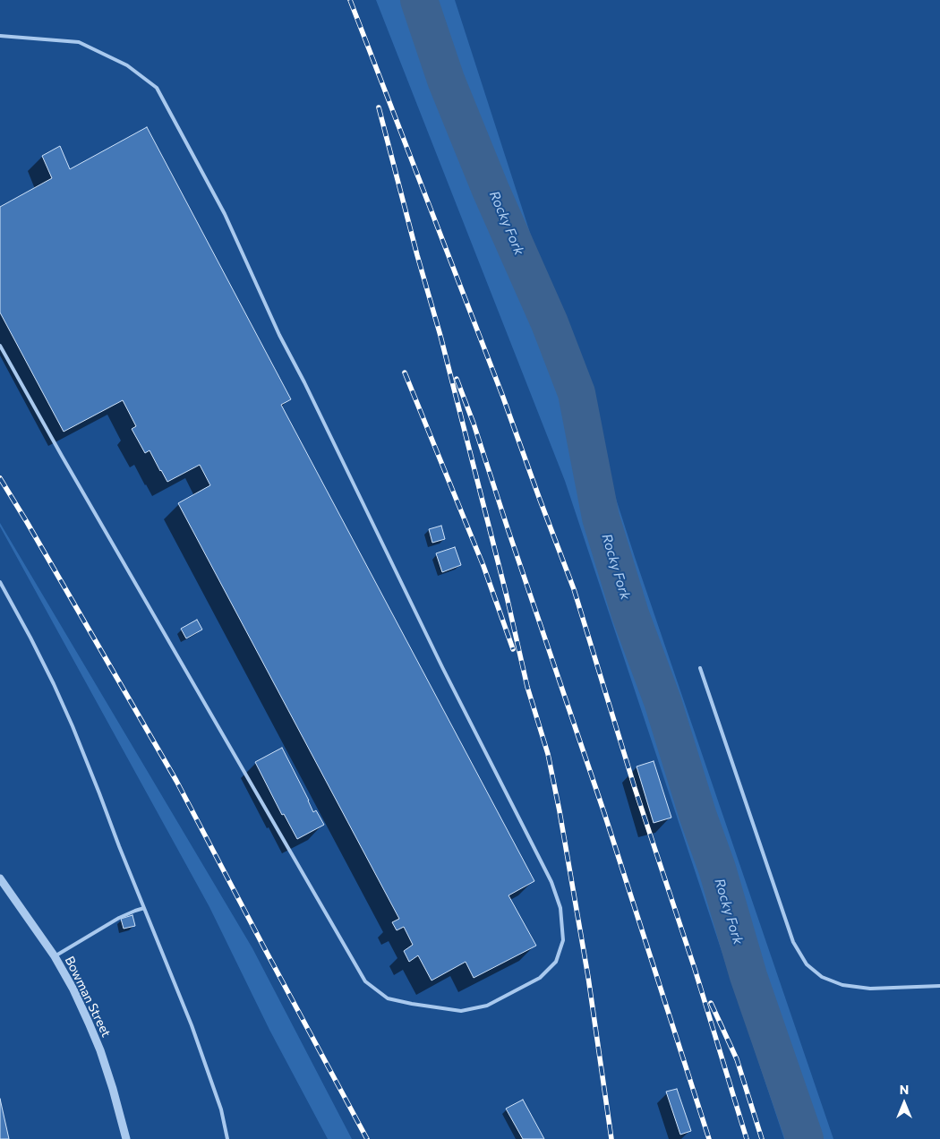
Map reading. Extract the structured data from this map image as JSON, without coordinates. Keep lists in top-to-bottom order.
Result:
{
  "streets": {
    "street": ["Bowman Street"]
  },
  "water": ["Rocky Fork"],
  "north": "top"
}
